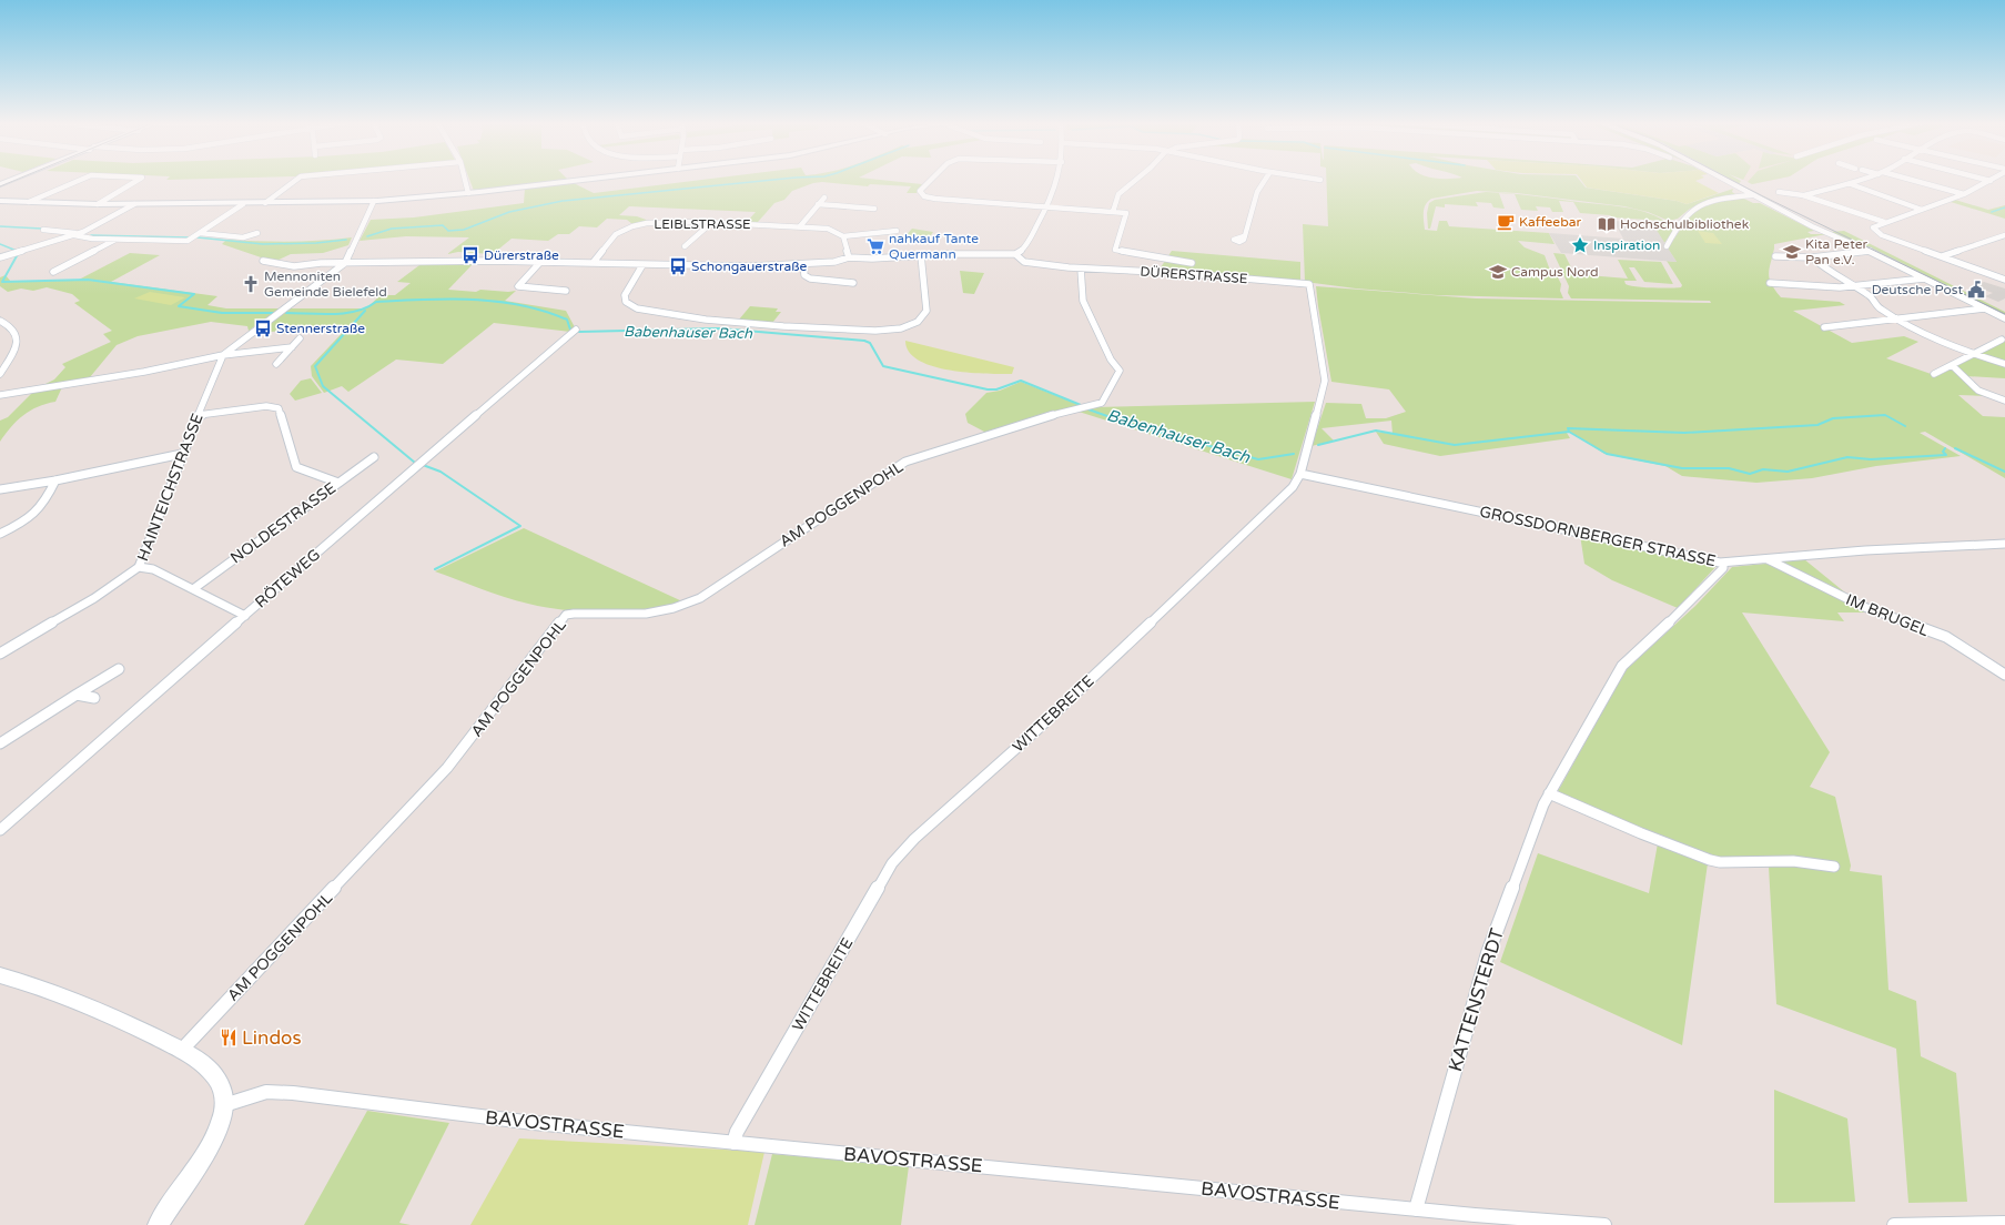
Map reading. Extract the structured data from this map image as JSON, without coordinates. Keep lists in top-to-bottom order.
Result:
{
  "streets": {
    "street": [
      "LEIBLSTRASSE",
      "DÜRERSTRASSE",
      "HAINTEICHSTRASSE",
      "AM POGGENPOHL",
      "NOLDESTRASSE",
      "GROSSDORNBERGER STRASSE",
      "RÖTEWEG",
      "IM BRUGEL",
      "WITTEBREITE",
      "KATTENSTERDT",
      "BAVOSTRASSE"
    ]
  },
  "crossings": [
    ["LEIBLSTRASSE", "DÜRERSTRASSE"],
    ["DÜRERSTRASSE", "AM POGGENPOHL"],
    ["DÜRERSTRASSE", "WITTEBREITE"],
    ["GROSSDORNBERGER STRASSE", "IM BRUGEL"],
    ["GROSSDORNBERGER STRASSE", "WITTEBREITE"],
    ["GROSSDORNBERGER STRASSE", "KATTENSTERDT"],
    ["WITTEBREITE", "BAVOSTRASSE"],
    ["KATTENSTERDT", "BAVOSTRASSE"]
  ],
  "water": ["Babenhauser Bach"],
  "places": {
    "cafe": ["Kaffeebar"],
    "library": ["Hochschulbibliothek"],
    "place": ["Inspiration"],
    "supermarket": ["nahkauf Tante Quermann"],
    "school or university": ["Kita Peter Pan e.V.", "Campus Nord"],
    "bus stop": ["Dürerstraße", "Schongauerstraße", "Stennerstraße"],
    "church": ["Mennoniten Gemeinde Bielefeld"],
    "public building": ["Deutsche Post"],
    "restaurant": ["Lindos"]
  }
}
